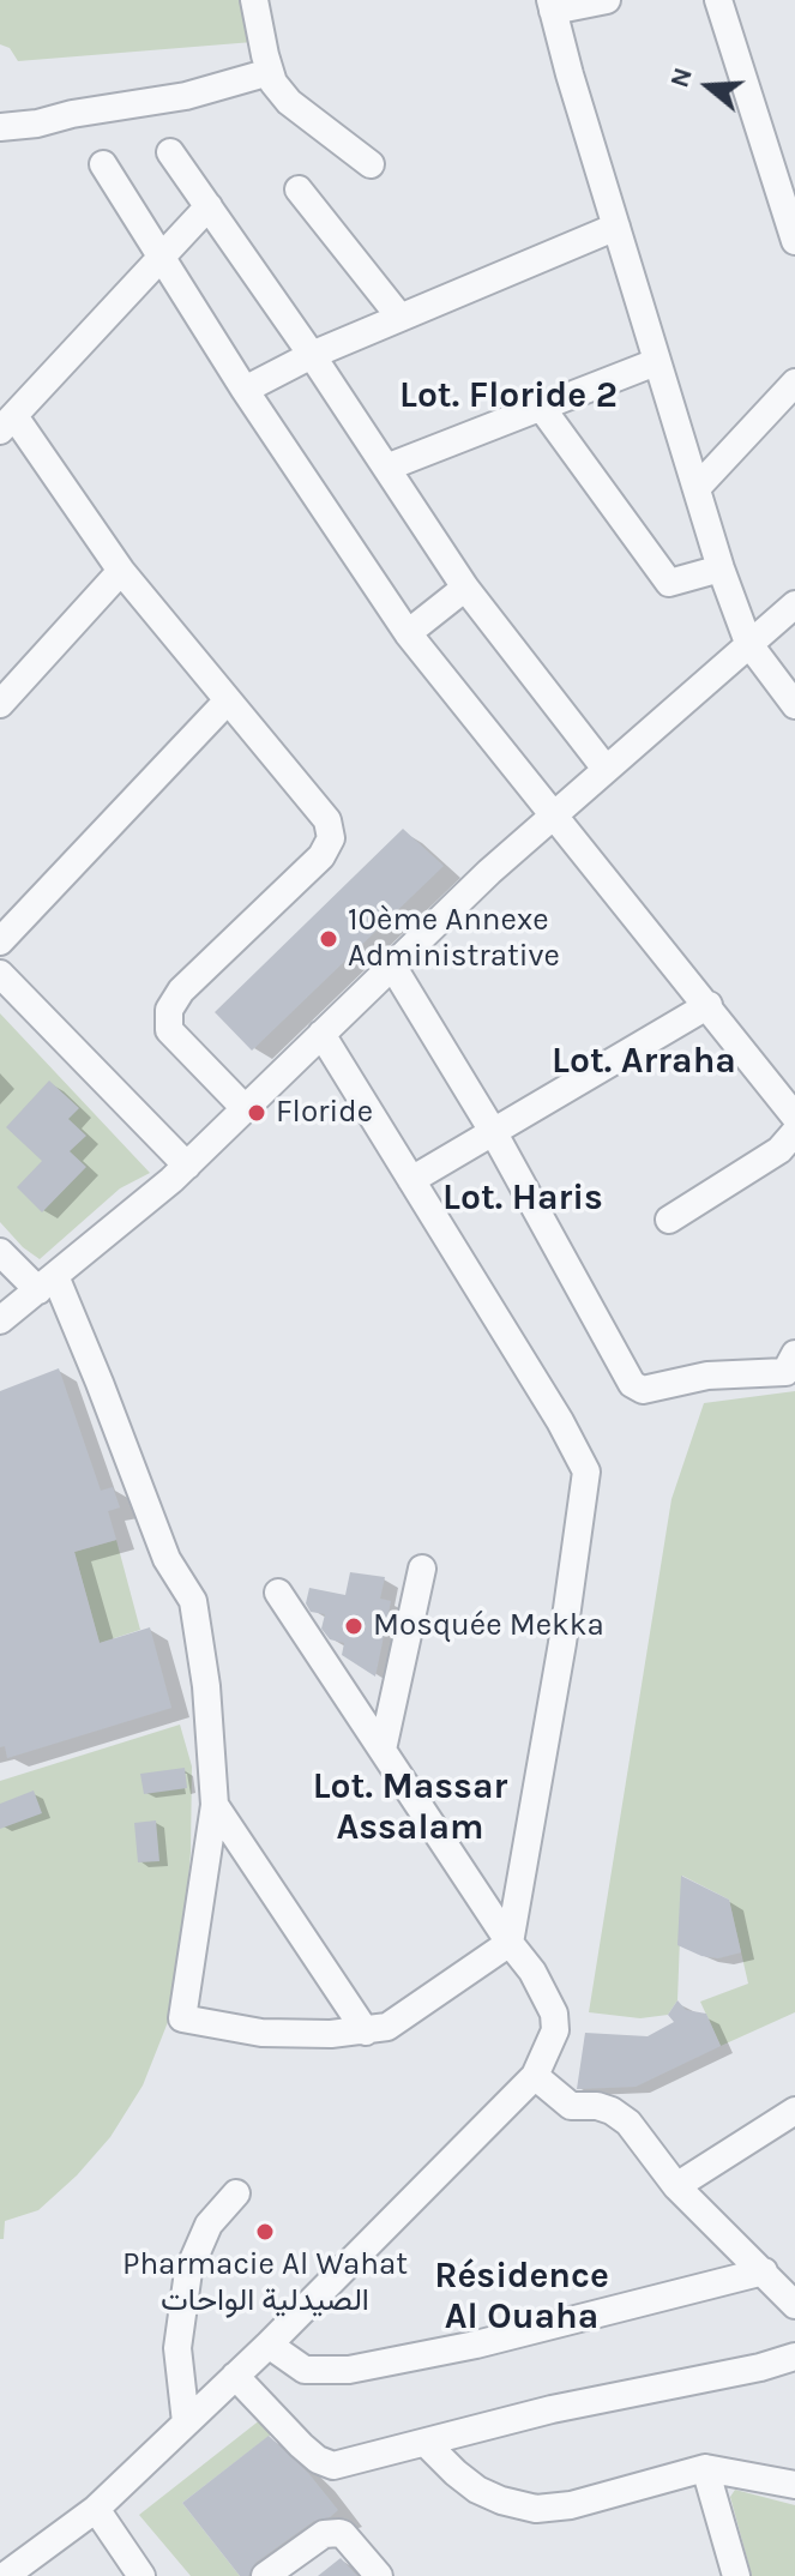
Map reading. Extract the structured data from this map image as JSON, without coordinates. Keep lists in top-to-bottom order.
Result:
{
  "districts": [
    "Lot. Floride 2",
    "Lot. Arraha",
    "Lot. Haris",
    "Lot. Massar Assalam",
    "Résidence Al Ouaha"
  ],
  "places": [
    "10ème Annexe Administrative",
    "Floride",
    "Mosquée Mekka",
    "Pharmacie Al Wahat الصيدلية الواحات"
  ],
  "north": "left"
}
